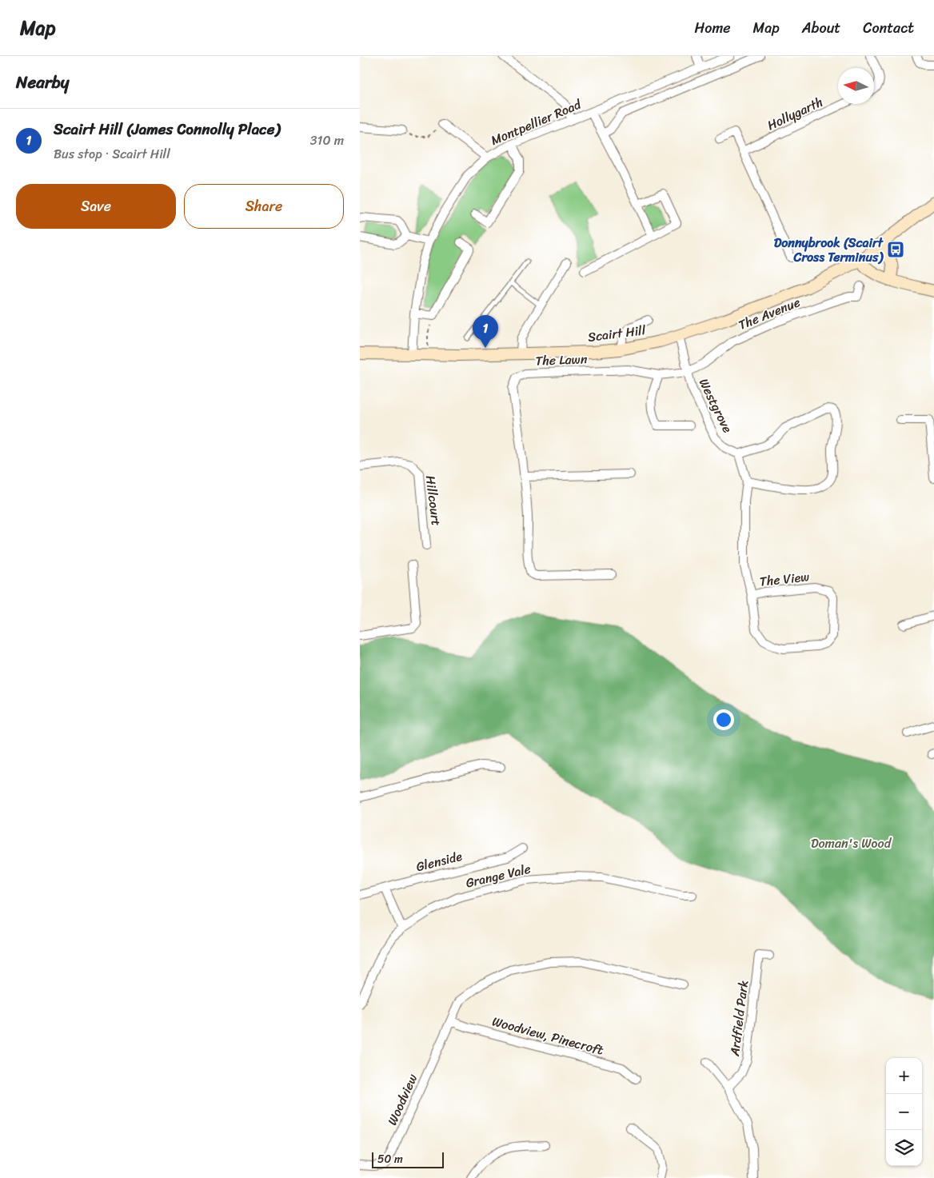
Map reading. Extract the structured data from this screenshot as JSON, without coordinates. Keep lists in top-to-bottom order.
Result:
{
  "streets": {
    "street": [
      "Hollygarth",
      "Montpellier Road",
      "The Avenue",
      "Scairt Hill",
      "The Lawn",
      "Westgrove",
      "Hillcourt",
      "The View",
      "Glenside",
      "Grange Vale",
      "Ardfield Park",
      "Woodview, Pinecroft",
      "Woodview"
    ]
  },
  "crossings": [
    ["Montpellier Road", "Scairt Hill"],
    ["The Avenue", "The Lawn"],
    ["The Avenue", "Westgrove"],
    ["Scairt Hill", "Westgrove"],
    ["The Lawn", "Westgrove"],
    ["Woodview, Pinecroft", "Woodview"]
  ],
  "parks": ["Doman's Wood"],
  "places": {
    "bus stop": ["Donnybrook (Scairt Cross Terminus)"]
  },
  "scale_bar": "50 m",
  "north": "left",
  "page": {
    "header": "Map",
    "nav": [
      "Home",
      "Map",
      "About",
      "Contact"
    ],
    "heading": "Nearby",
    "list": [
      {
        "mark": "1",
        "name": "Scairt Hill (James Connolly Place)",
        "note": "Bus stop · Scairt Hill",
        "value": "310 m"
      }
    ],
    "buttons": ["Save", "Share"],
    "pins": "1",
    "map_buttons": ["+", "−"],
    "scale": "50 m"
  }
}
